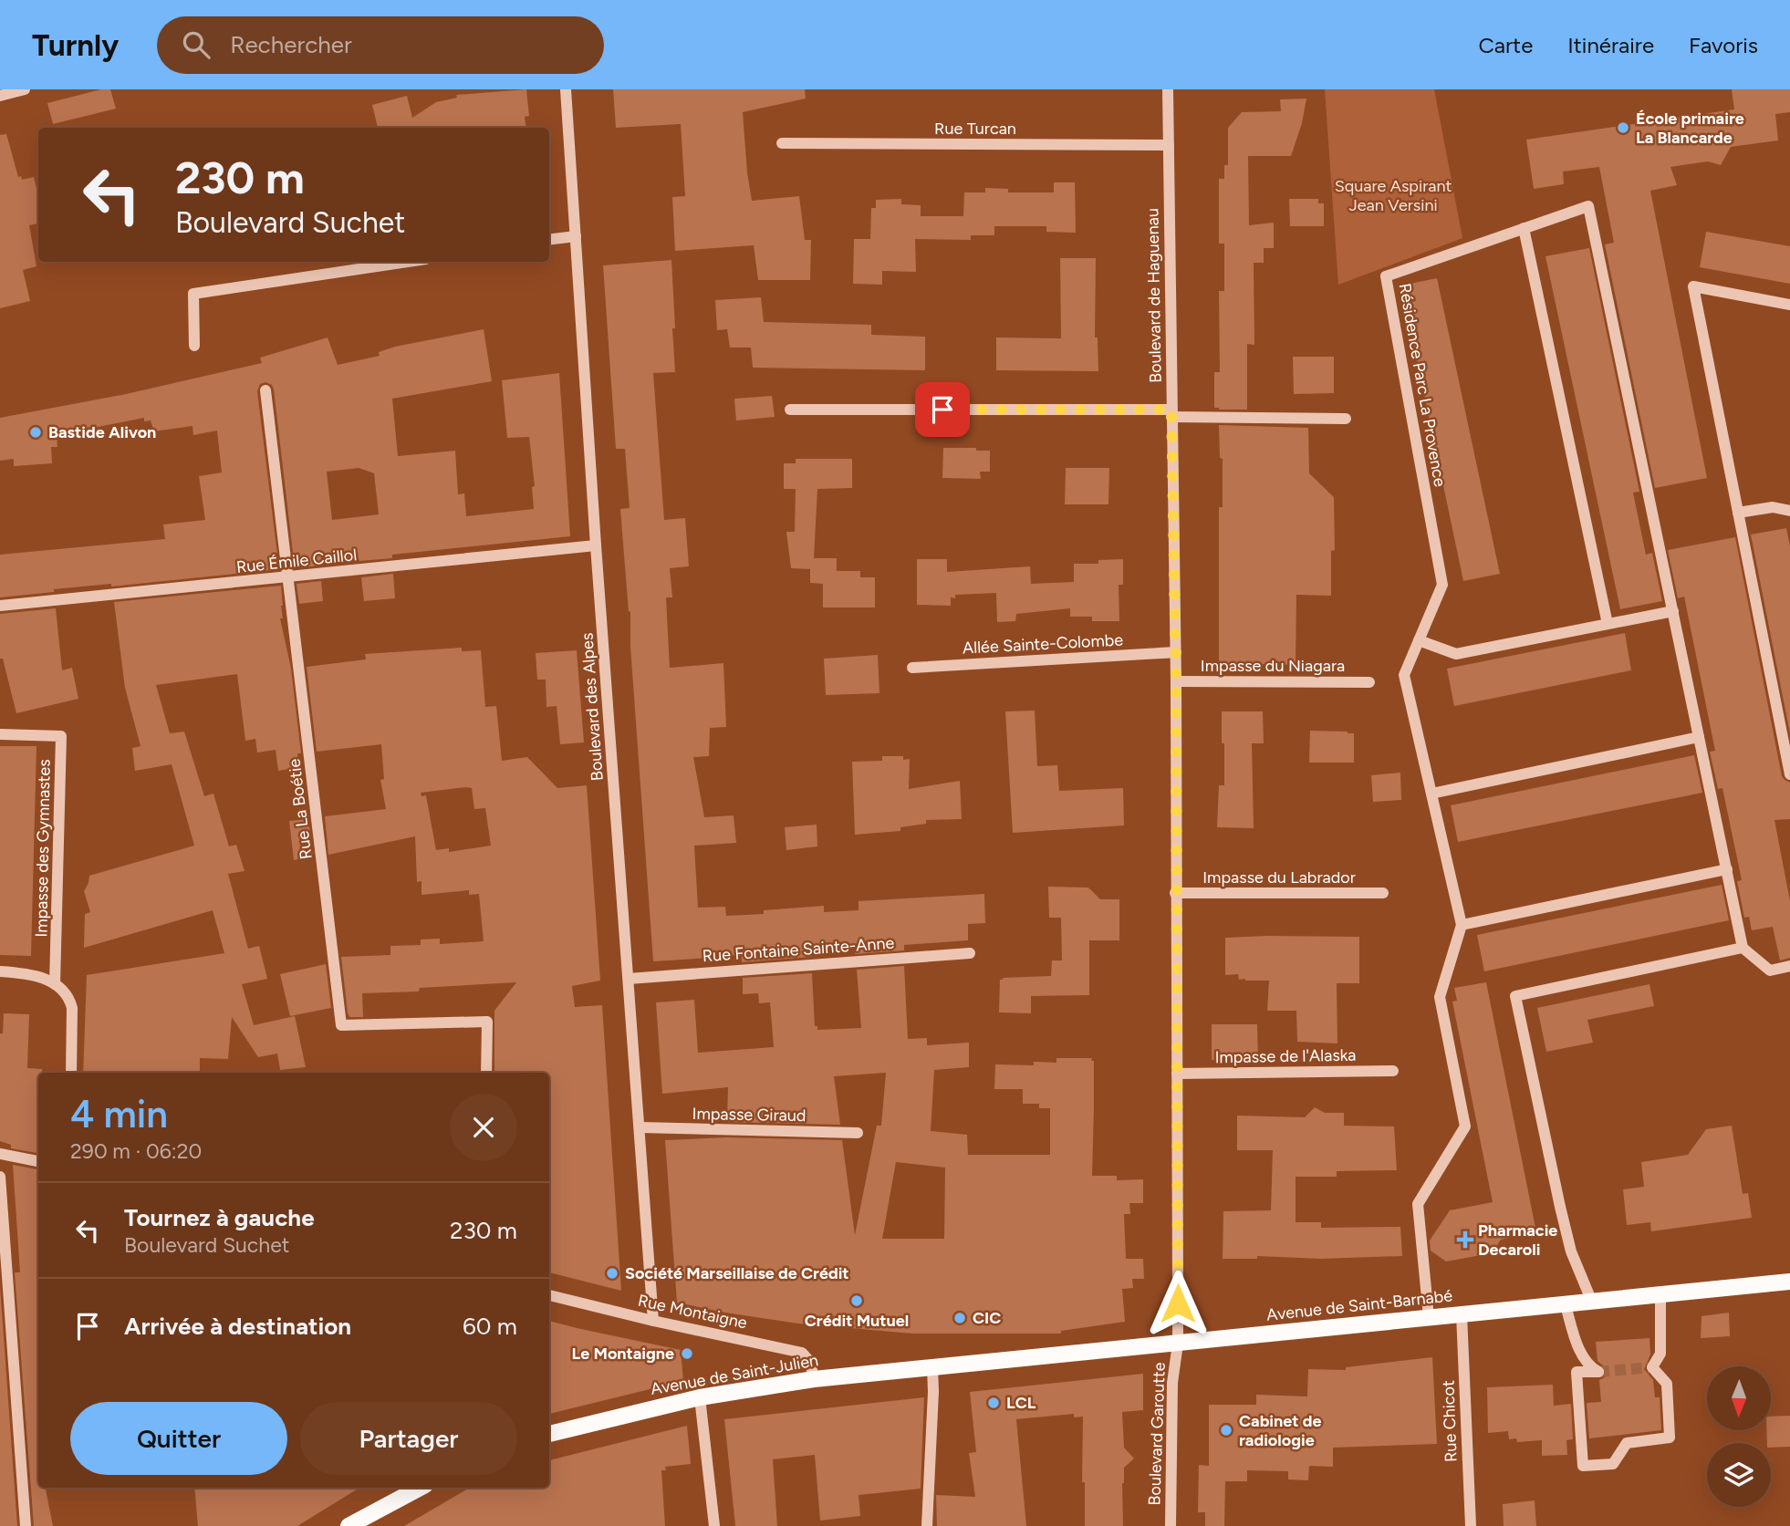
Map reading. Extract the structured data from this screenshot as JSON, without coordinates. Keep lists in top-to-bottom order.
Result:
{
  "streets": {
    "main road": ["Avenue de Saint-Barnabé", "Avenue de Saint-Julien"],
    "street": [
      "Rue Turcan",
      "Boulevard de Haguenau",
      "Résidence Parc La Provence",
      "Rue Émile Caillol",
      "Allée Sainte-Colombe",
      "Impasse du Niagara",
      "Boulevard des Alpes",
      "Rue La Boétie",
      "Impasse des Gymnastes",
      "Impasse du Labrador",
      "Rue Fontaine Sainte-Anne",
      "Impasse de l'Alaska",
      "Impasse Giraud",
      "Rue Montaigne",
      "Rue Chicot",
      "Boulevard Garoutte"
    ]
  },
  "crossings": [
    ["Rue Turcan", "Boulevard de Haguenau"],
    ["Boulevard de Haguenau", "Allée Sainte-Colombe"],
    ["Boulevard de Haguenau", "Impasse du Niagara"],
    ["Boulevard de Haguenau", "Impasse du Labrador"],
    ["Boulevard de Haguenau", "Impasse de l'Alaska"],
    ["Boulevard de Haguenau", "Avenue de Saint-Barnabé"],
    ["Boulevard de Haguenau", "Boulevard Garoutte"],
    ["Résidence Parc La Provence", "Avenue de Saint-Barnabé"],
    ["Rue Émile Caillol", "Boulevard des Alpes"],
    ["Rue Émile Caillol", "Rue La Boétie"],
    ["Boulevard des Alpes", "Rue Fontaine Sainte-Anne"],
    ["Boulevard des Alpes", "Impasse Giraud"],
    ["Boulevard des Alpes", "Rue Montaigne"],
    ["Avenue de Saint-Barnabé", "Avenue de Saint-Julien"],
    ["Avenue de Saint-Barnabé", "Rue Chicot"],
    ["Avenue de Saint-Barnabé", "Boulevard Garoutte"],
    ["Rue Montaigne", "Avenue de Saint-Julien"]
  ],
  "parks": ["Square Aspirant Jean Versini"],
  "places": {
    "other": [
      "École primaire La Blancarde",
      "Bastide Alivon",
      "Société Marseillaise de Crédit",
      "Crédit Mutuel",
      "CIC",
      "Le Montaigne",
      "LCL",
      "Cabinet de radiologie"
    ],
    "health": ["Pharmacie Decaroli"]
  },
  "north": "bottom",
  "page": {
    "header": "Turnly",
    "search": "Rechercher",
    "nav": ["Carte", "Itinéraire", "Favoris"],
    "turn": ["230 m", "Boulevard Suchet"],
    "heading": ["4 min", "290 m · 06:20"],
    "list": [
      {
        "name": "Tournez à gauche",
        "note": "Boulevard Suchet",
        "value": "230 m"
      },
      {
        "name": "Arrivée à destination",
        "value": "60 m"
      }
    ],
    "buttons": ["Quitter", "Partager"]
  }
}
